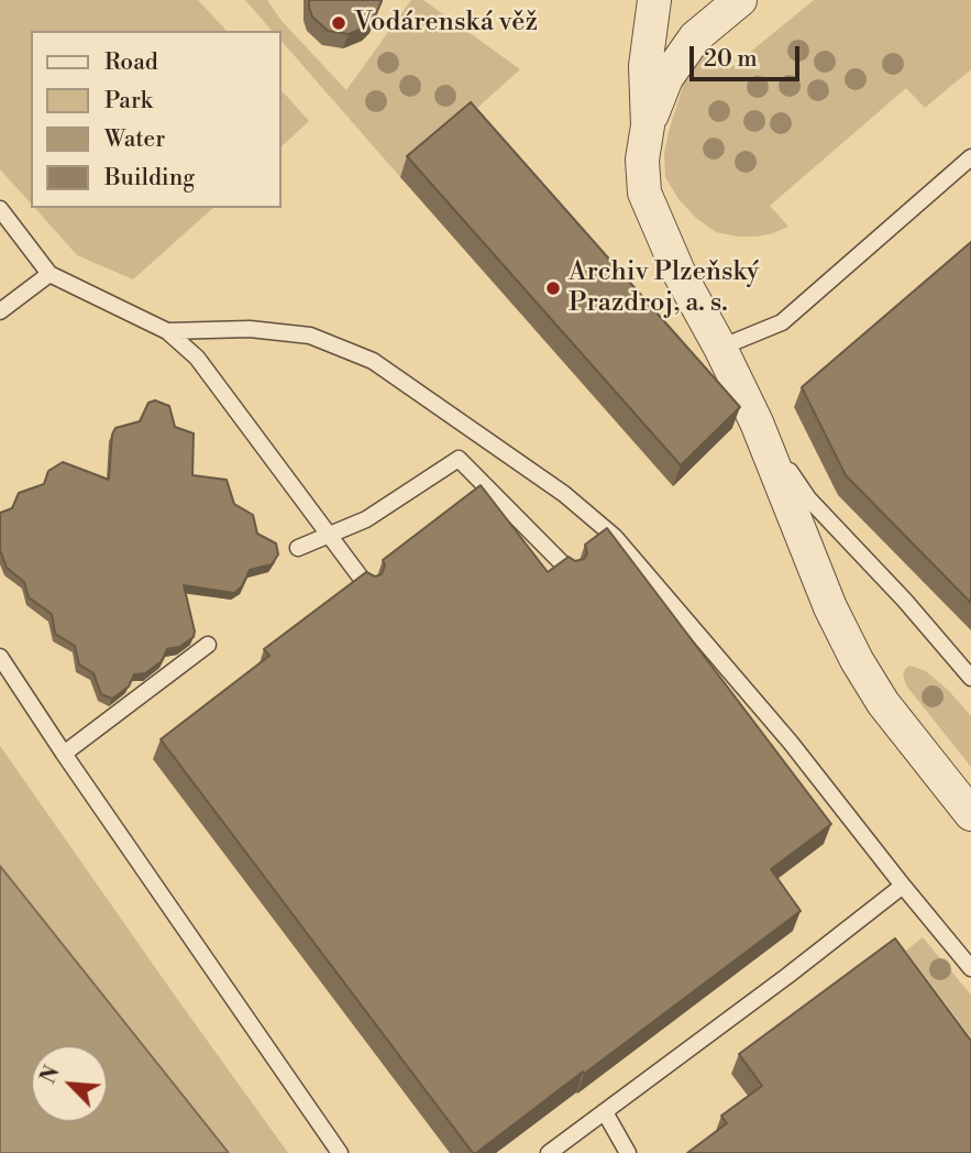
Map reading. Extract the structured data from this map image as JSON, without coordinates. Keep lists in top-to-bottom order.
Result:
{
  "places": ["Vodárenská věž", "Archiv Plzeňský Prazdroj, a. s."],
  "legend": [
    "Road",
    "Park",
    "Water",
    "Building"
  ],
  "scale_bar": "20 m",
  "north": "top left"
}
